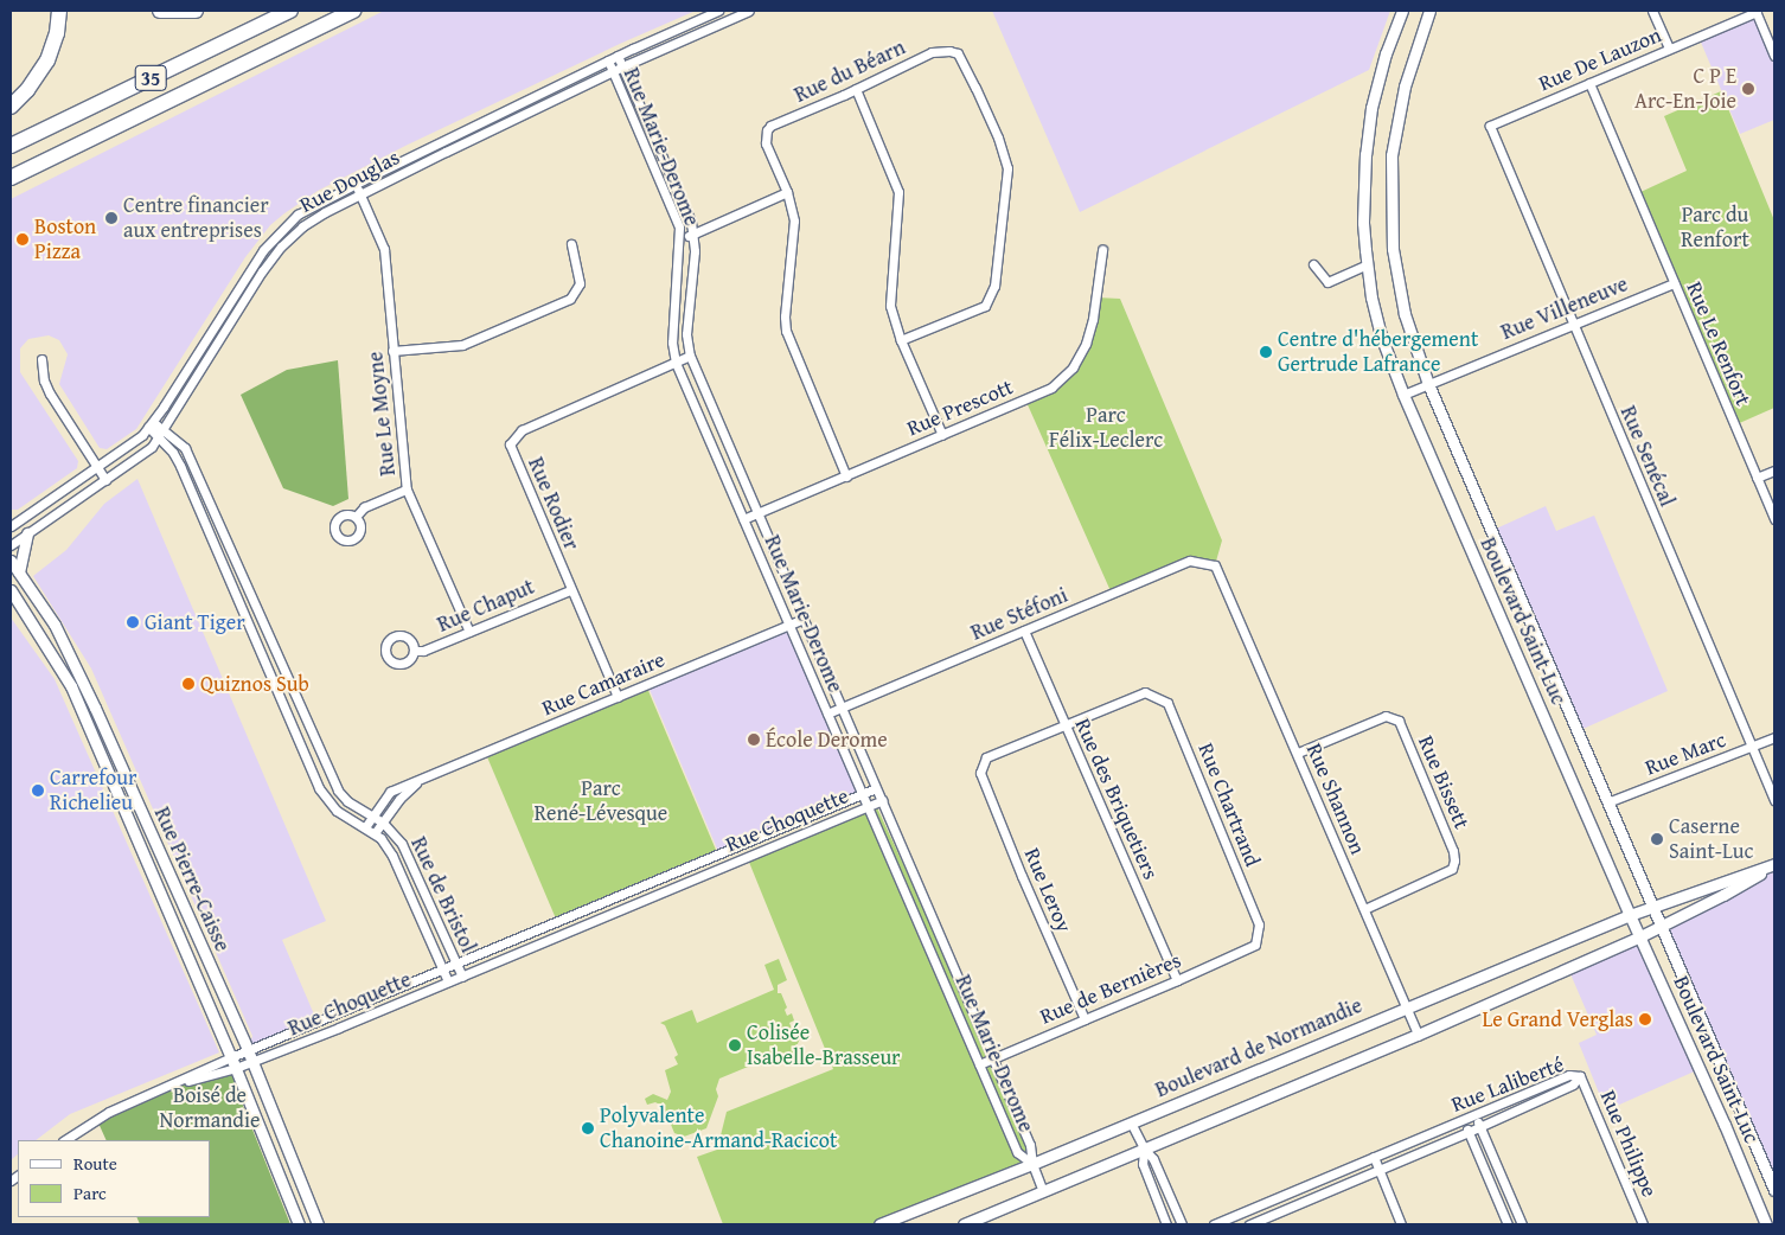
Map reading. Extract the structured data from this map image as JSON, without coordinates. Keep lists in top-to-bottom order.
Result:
{
  "streets": {
    "highway": ["35"],
    "street": [
      "Rue De Lauzon",
      "Rue du Béarn",
      "Rue Marie-Derome",
      "Rue Douglas",
      "Rue Villeneuve",
      "Rue Le Renfort",
      "Rue Prescott",
      "Rue Le Moyne",
      "Rue Senécal",
      "Rue Rodier",
      "Rue Chaput",
      "Rue Stéfoni",
      "Boulevard Saint-Luc",
      "Rue Camaraire",
      "Rue Marc",
      "Rue Bissett",
      "Rue des Briquetiers",
      "Rue Shannon",
      "Rue Chartrand",
      "Rue Choquette",
      "Rue Pierre-Caisse",
      "Rue Leroy",
      "Rue de Bristol",
      "Rue de Bernières",
      "Boulevard de Normandie",
      "Rue Laliberté",
      "Rue Philippe"
    ]
  },
  "crossings": [
    ["Rue De Lauzon", "Rue Le Renfort"],
    ["Rue De Lauzon", "Rue Senécal"],
    ["Rue du Béarn", "Rue Prescott"],
    ["Rue Marie-Derome", "Rue Douglas"],
    ["Rue Marie-Derome", "Rue Prescott"],
    ["Rue Marie-Derome", "Rue Rodier"],
    ["Rue Marie-Derome", "Rue Stéfoni"],
    ["Rue Marie-Derome", "Rue Camaraire"],
    ["Rue Marie-Derome", "Rue Choquette"],
    ["Rue Marie-Derome", "Rue de Bernières"],
    ["Rue Marie-Derome", "Boulevard de Normandie"],
    ["Rue Douglas", "Rue Le Moyne"],
    ["Rue Douglas", "Rue de Bristol"],
    ["Rue Villeneuve", "Rue Le Renfort"],
    ["Rue Villeneuve", "Rue Senécal"],
    ["Rue Villeneuve", "Boulevard Saint-Luc"],
    ["Rue Le Moyne", "Rue Chaput"],
    ["Rue Senécal", "Rue Marc"],
    ["Rue Rodier", "Rue Chaput"],
    ["Rue Rodier", "Rue Camaraire"],
    ["Rue Stéfoni", "Rue des Briquetiers"],
    ["Rue Stéfoni", "Rue Shannon"],
    ["Boulevard Saint-Luc", "Rue Marc"],
    ["Boulevard Saint-Luc", "Boulevard de Normandie"],
    ["Rue Camaraire", "Rue de Bristol"],
    ["Rue Bissett", "Rue Shannon"],
    ["Rue des Briquetiers", "Rue Chartrand"],
    ["Rue des Briquetiers", "Rue Leroy"],
    ["Rue des Briquetiers", "Rue de Bernières"],
    ["Rue Shannon", "Boulevard de Normandie"],
    ["Rue Chartrand", "Rue Leroy"],
    ["Rue Chartrand", "Rue de Bernières"],
    ["Rue Choquette", "Rue Pierre-Caisse"],
    ["Rue Choquette", "Rue de Bristol"],
    ["Rue Leroy", "Rue de Bernières"],
    ["Rue Laliberté", "Rue Philippe"]
  ],
  "parks": [
    "Parc du Renfort",
    "Parc Félix-Leclerc",
    "Parc René-Lévesque",
    "Boisé de Normandie"
  ],
  "places": [
    "C P E Arc-En-Joie",
    "Centre financier aux entreprises",
    "Boston Pizza",
    "Centre d'hébergement Gertrude Lafrance",
    "Giant Tiger",
    "Quiznos Sub",
    "École Derome",
    "Carrefour Richelieu",
    "Caserne Saint-Luc",
    "Le Grand Verglas",
    "Colisée Isabelle-Brasseur",
    "Polyvalente Chanoine-Armand-Racicot"
  ],
  "legend": ["Route", "Parc"]
}
